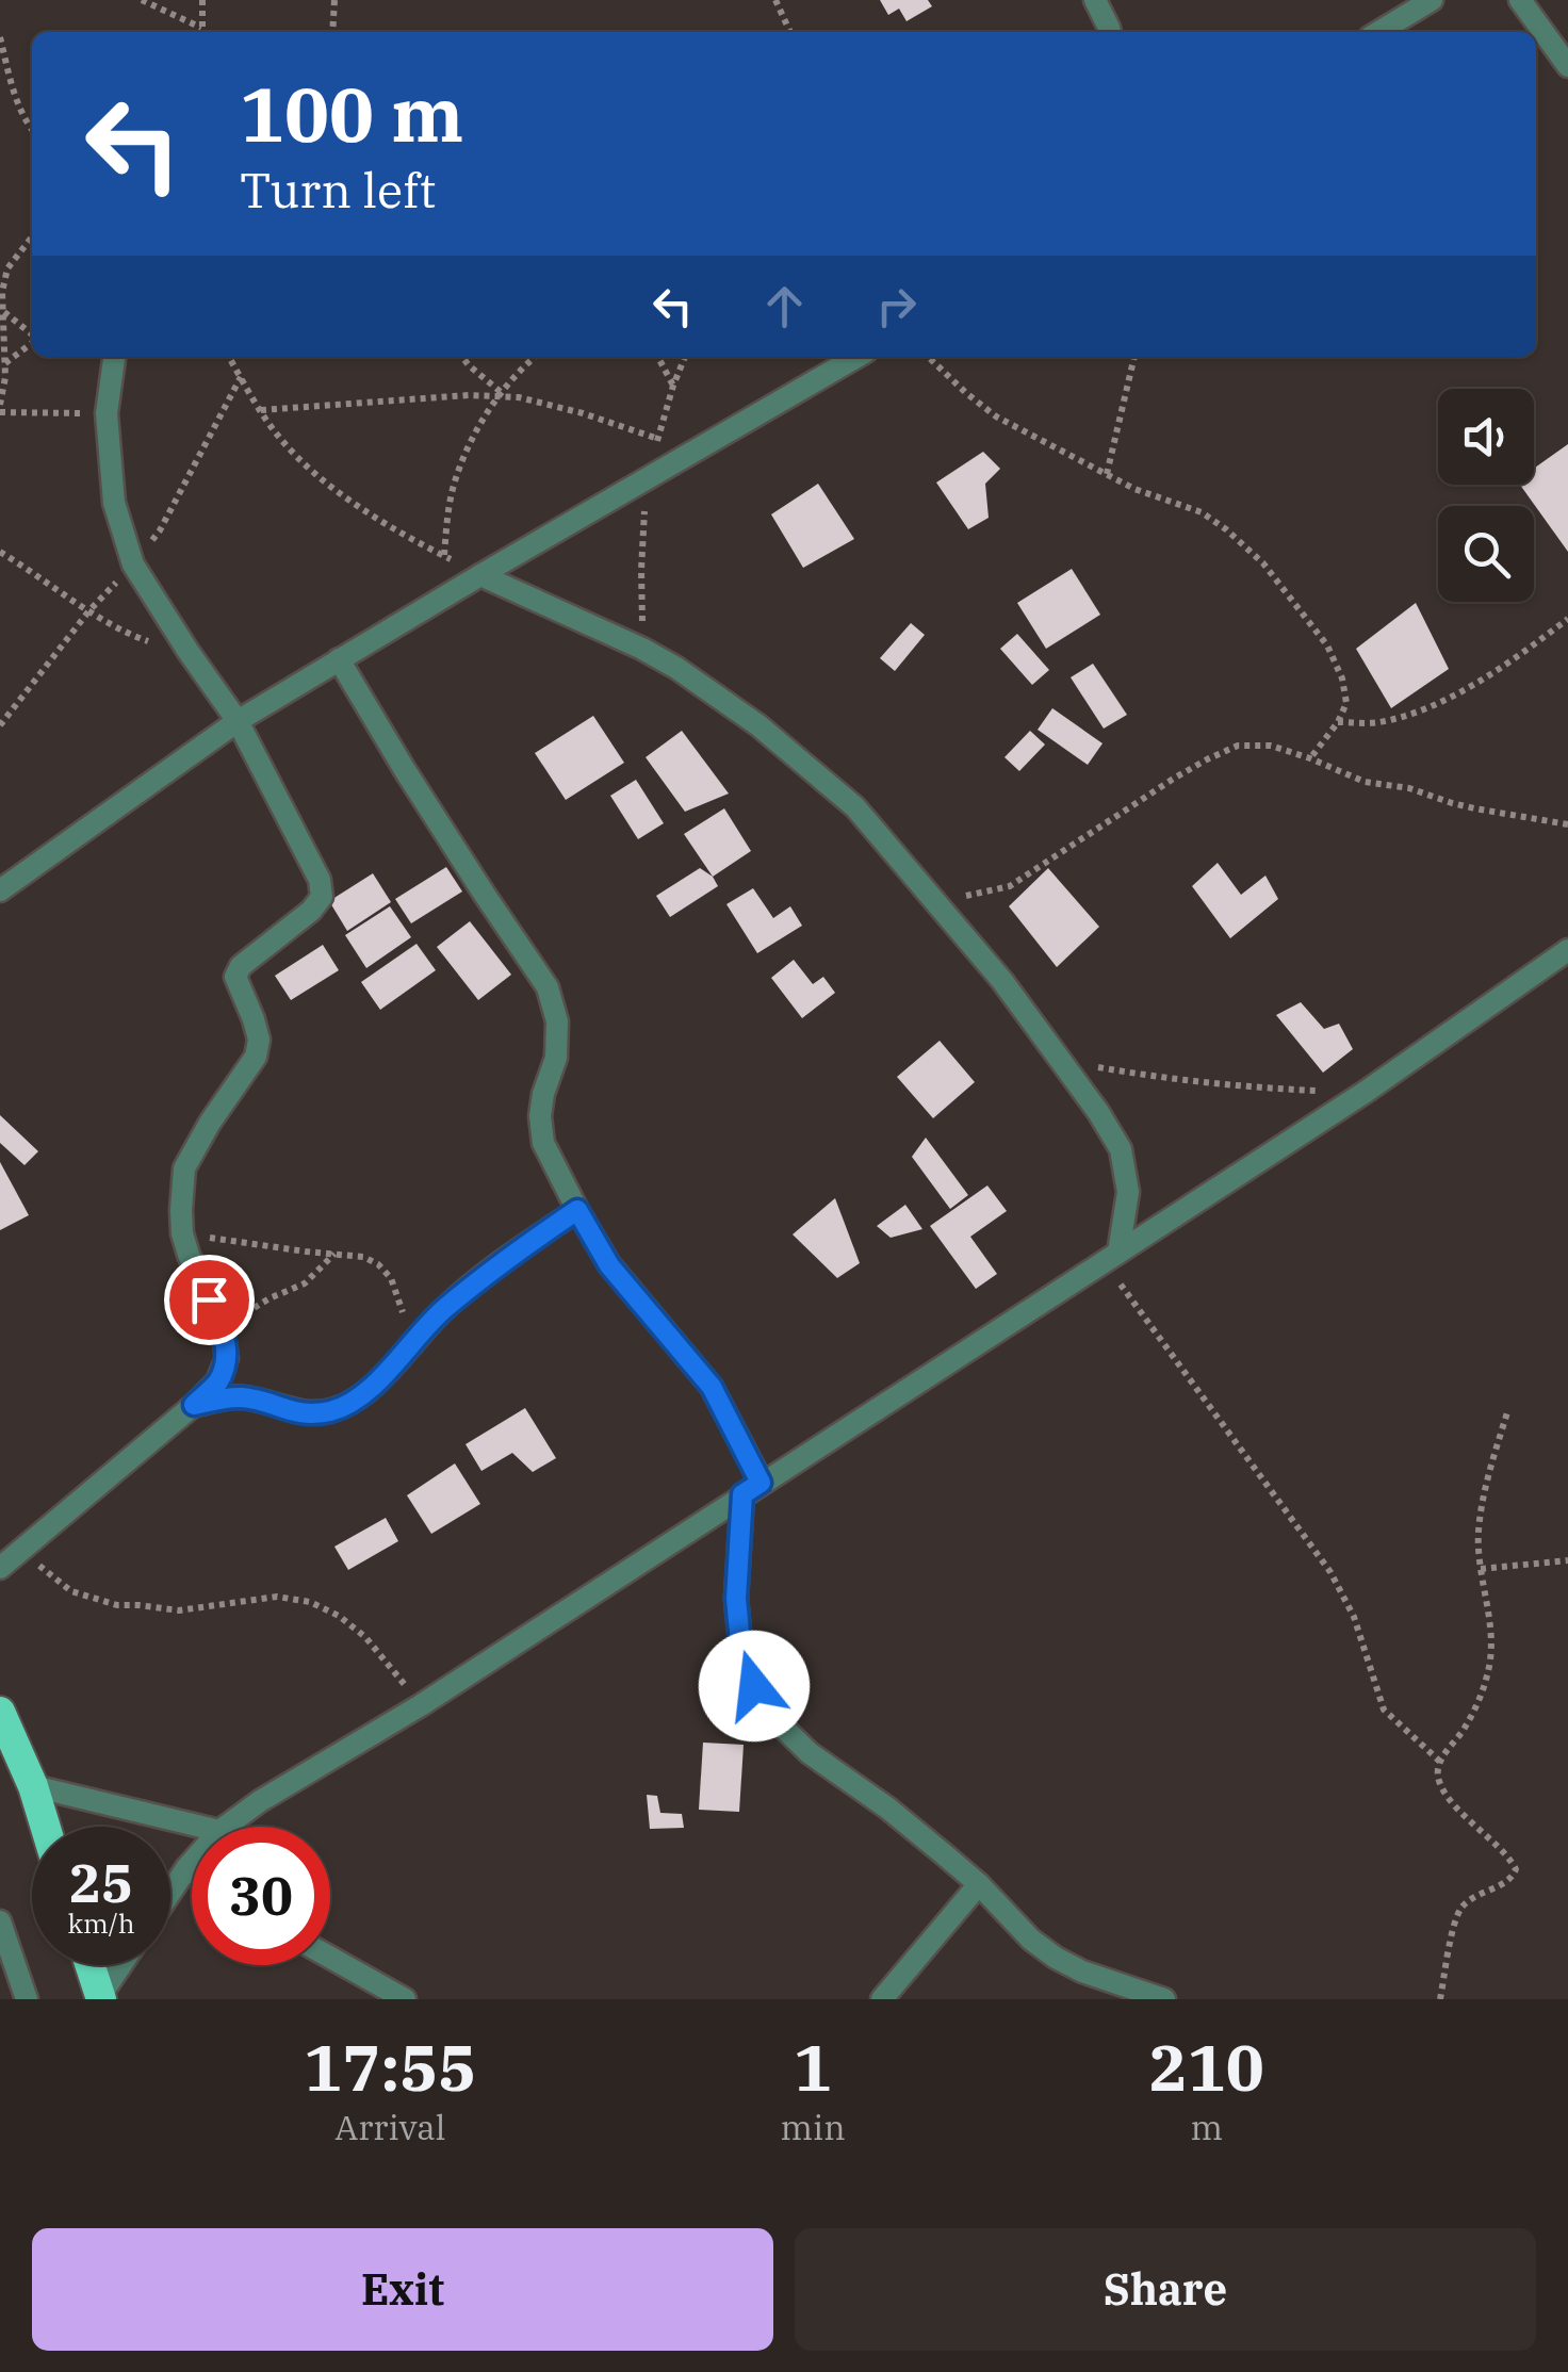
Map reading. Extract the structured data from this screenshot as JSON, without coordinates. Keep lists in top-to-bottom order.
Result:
{
  "page": {
    "turn": ["100 m", "Turn left"],
    "speed": "25 km/h",
    "limit": "30",
    "eta": [
      "17:55",
      "Arrival",
      "1",
      "min",
      "210",
      "m"
    ],
    "buttons": ["Exit", "Share"]
  }
}
